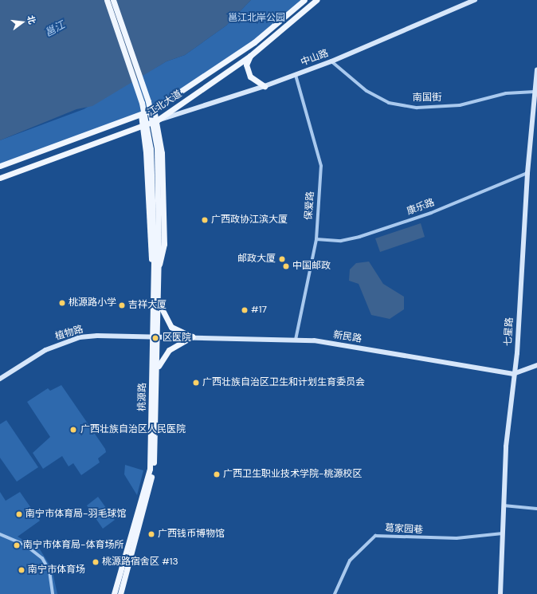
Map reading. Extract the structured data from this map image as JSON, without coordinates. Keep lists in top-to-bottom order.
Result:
{
  "streets": {
    "main road": [
      "中山路",
      "江北大道",
      "七星路",
      "植物路",
      "新民路",
      "桃源路"
    ],
    "street": [
      "南国街",
      "保爱路",
      "康乐路",
      "葛家园巷"
    ]
  },
  "crossings": [
    ["中山路", "南国街"],
    ["中山路", "江北大道"],
    ["中山路", "保爱路"],
    ["南国街", "七星路"],
    ["保爱路", "康乐路"],
    ["保爱路", "新民路"],
    ["康乐路", "七星路"],
    ["七星路", "新民路"],
    ["七星路", "葛家园巷"],
    ["植物路", "新民路"],
    ["植物路", "桃源路"],
    ["新民路", "桃源路"]
  ],
  "water": ["邕江"],
  "parks": ["邕江北岸公园"],
  "places": [
    "广西政协江滨大厦",
    "邮政大厦",
    "中国邮政",
    "桃源路小学",
    "吉祥大厦",
    "#17",
    "区医院",
    "广西壮族自治区卫生和计划生育委员会",
    "广西壮族自治区人民医院",
    "广西卫生职业技术学院-桃源校区",
    "南宁市体育局-羽毛球馆",
    "广西钱币博物馆",
    "南宁市体育局-体育场所",
    "桃源路宿舍区 #13",
    "南宁市体育场"
  ],
  "north": "right"
}
